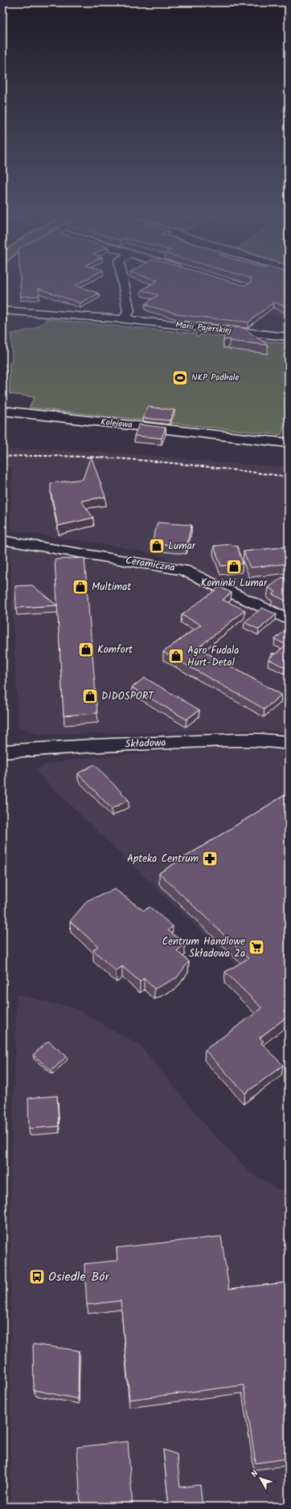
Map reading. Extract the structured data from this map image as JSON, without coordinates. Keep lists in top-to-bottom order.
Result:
{
  "streets": {
    "street": [
      "Marii Pajerskiej",
      "Kolejowa",
      "Ceramiczna",
      "Składowa"
    ]
  },
  "places": {
    "sports": ["NKP Podhale"],
    "shop": [
      "Lumar",
      "Kominki Lumar",
      "Multimat",
      "Komfort",
      "Agro Fudala Hurt-Detal",
      "DIDOSPORT"
    ],
    "pharmacy": ["Apteka Centrum"],
    "supermarket": ["Centrum Handlowe Składowa 2a"],
    "bus stop": ["Osiedle Bór"]
  },
  "north": "top left"
}
